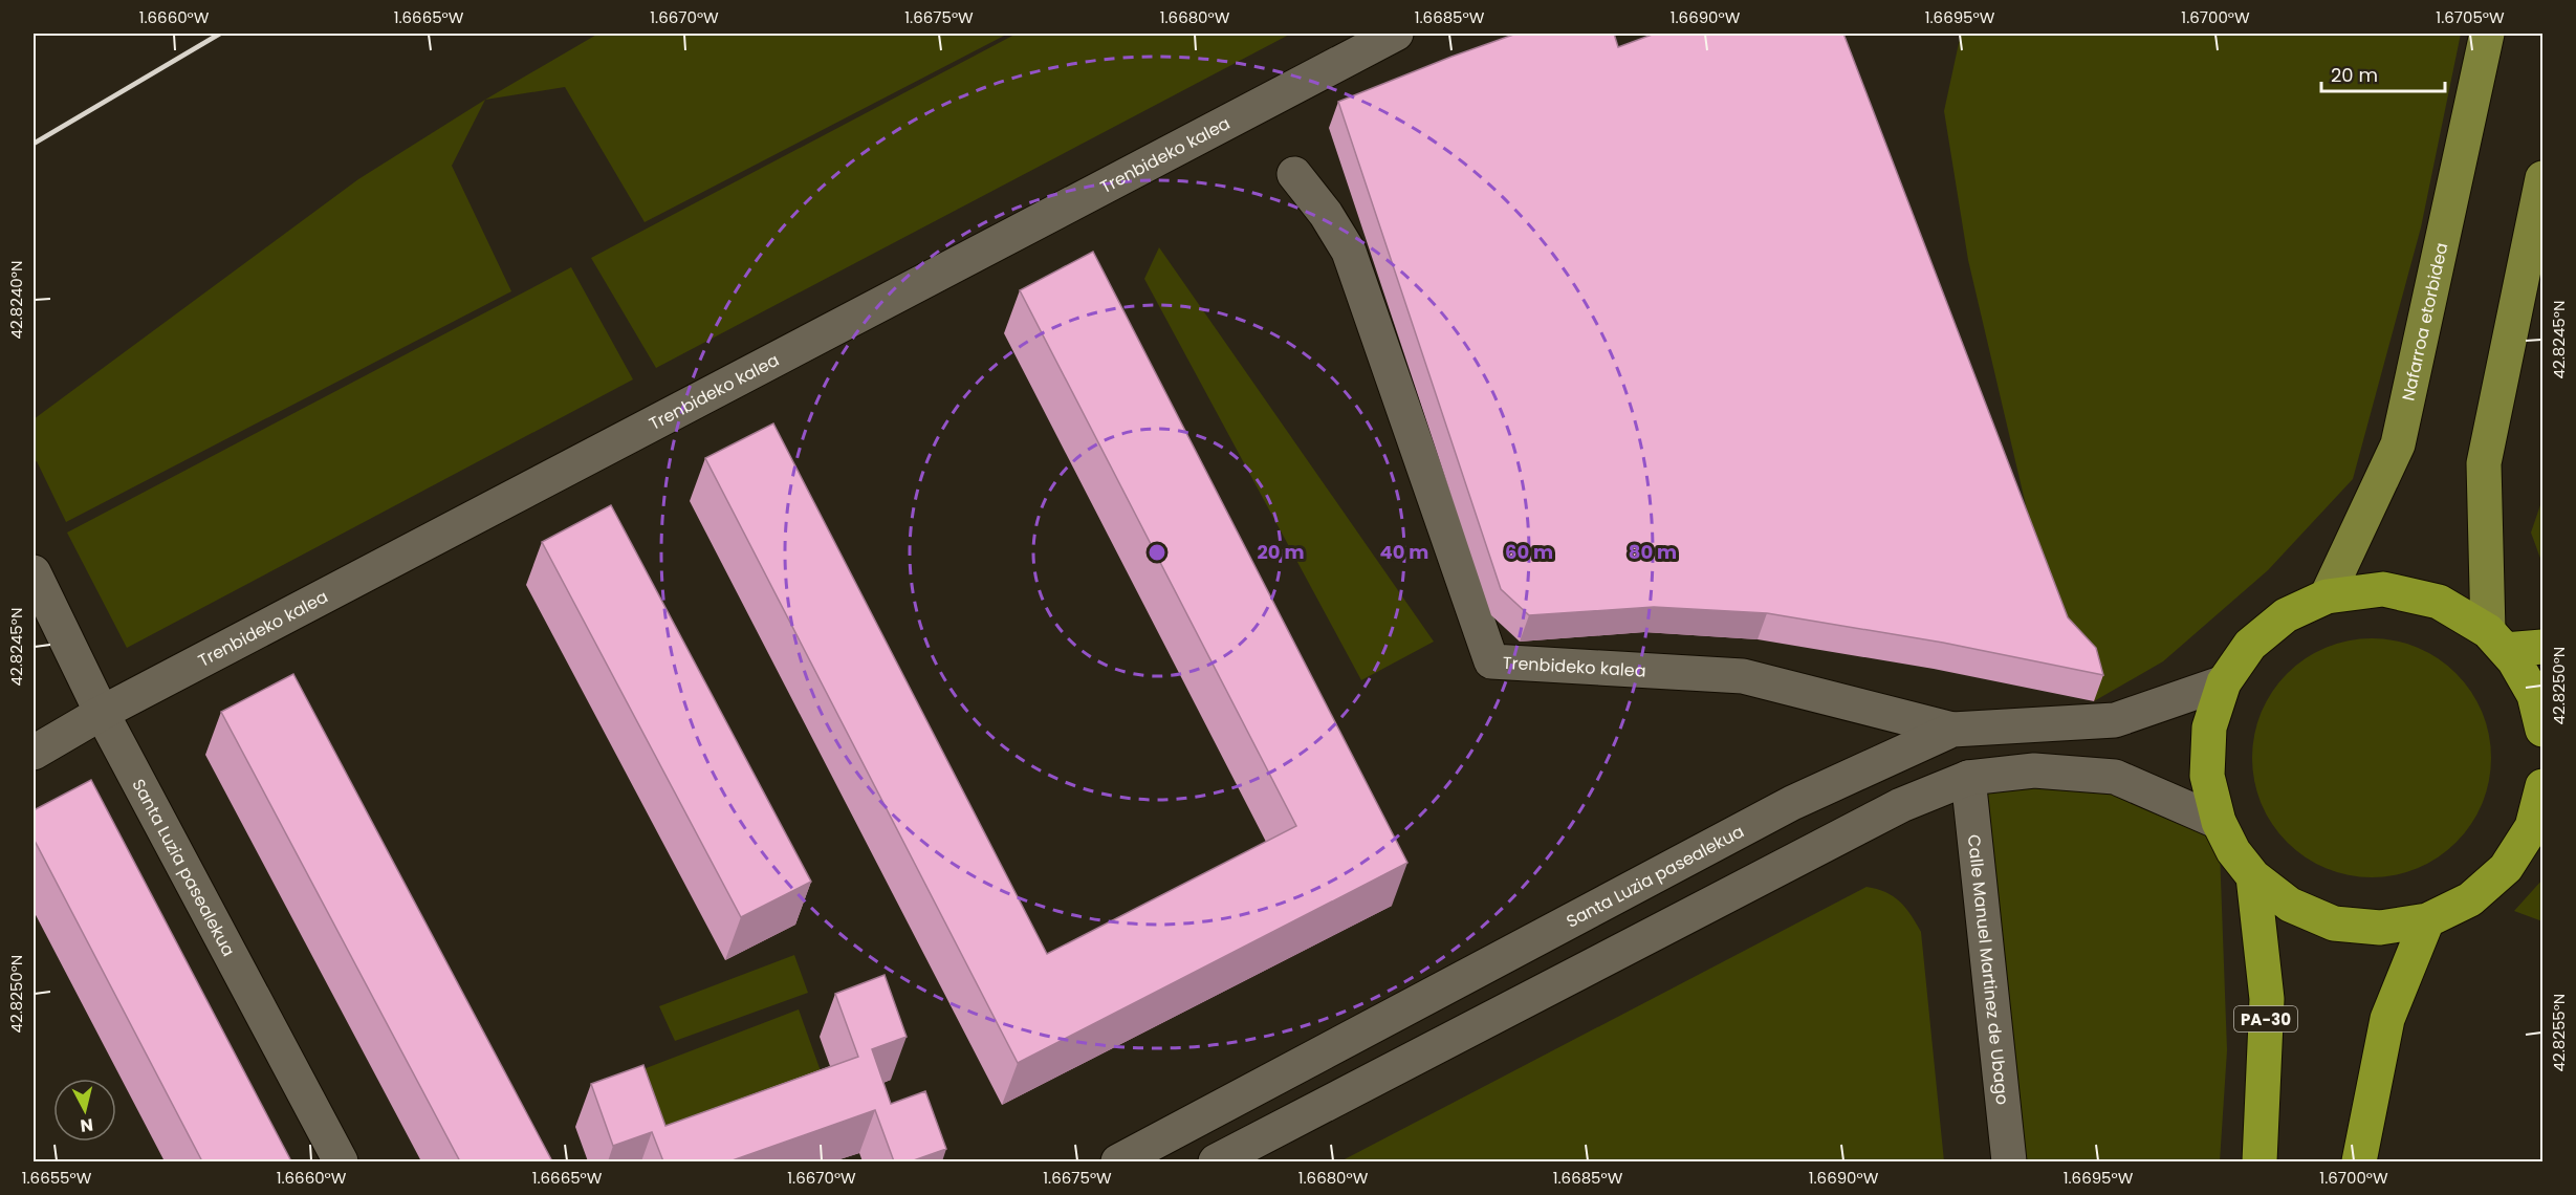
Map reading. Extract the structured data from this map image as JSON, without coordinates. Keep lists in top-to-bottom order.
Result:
{
  "streets": {
    "highway": ["PA-30"],
    "main road": ["Nafarroa etorbidea"],
    "street": ["Trenbideko kalea", "Santa Luzia pasealekua", "Calle Manuel Martinez de Ubago"]
  },
  "crossings": [
    ["Trenbideko kalea", "Santa Luzia pasealekua"]
  ],
  "scale_bar": "20 m",
  "north": "bottom",
  "coordinates": [
    "1.6660°W",
    "1.6665°W",
    "1.6670°W",
    "1.6675°W",
    "1.6680°W",
    "1.6685°W",
    "1.6690°W",
    "1.6695°W",
    "1.6700°W",
    "1.6705°W",
    "42.8240°N",
    "42.8245°N",
    "42.8250°N",
    "42.8255°N",
    "1.6655°W"
  ],
  "rings": [
    "20 m",
    "40 m",
    "60 m",
    "80 m"
  ]
}
